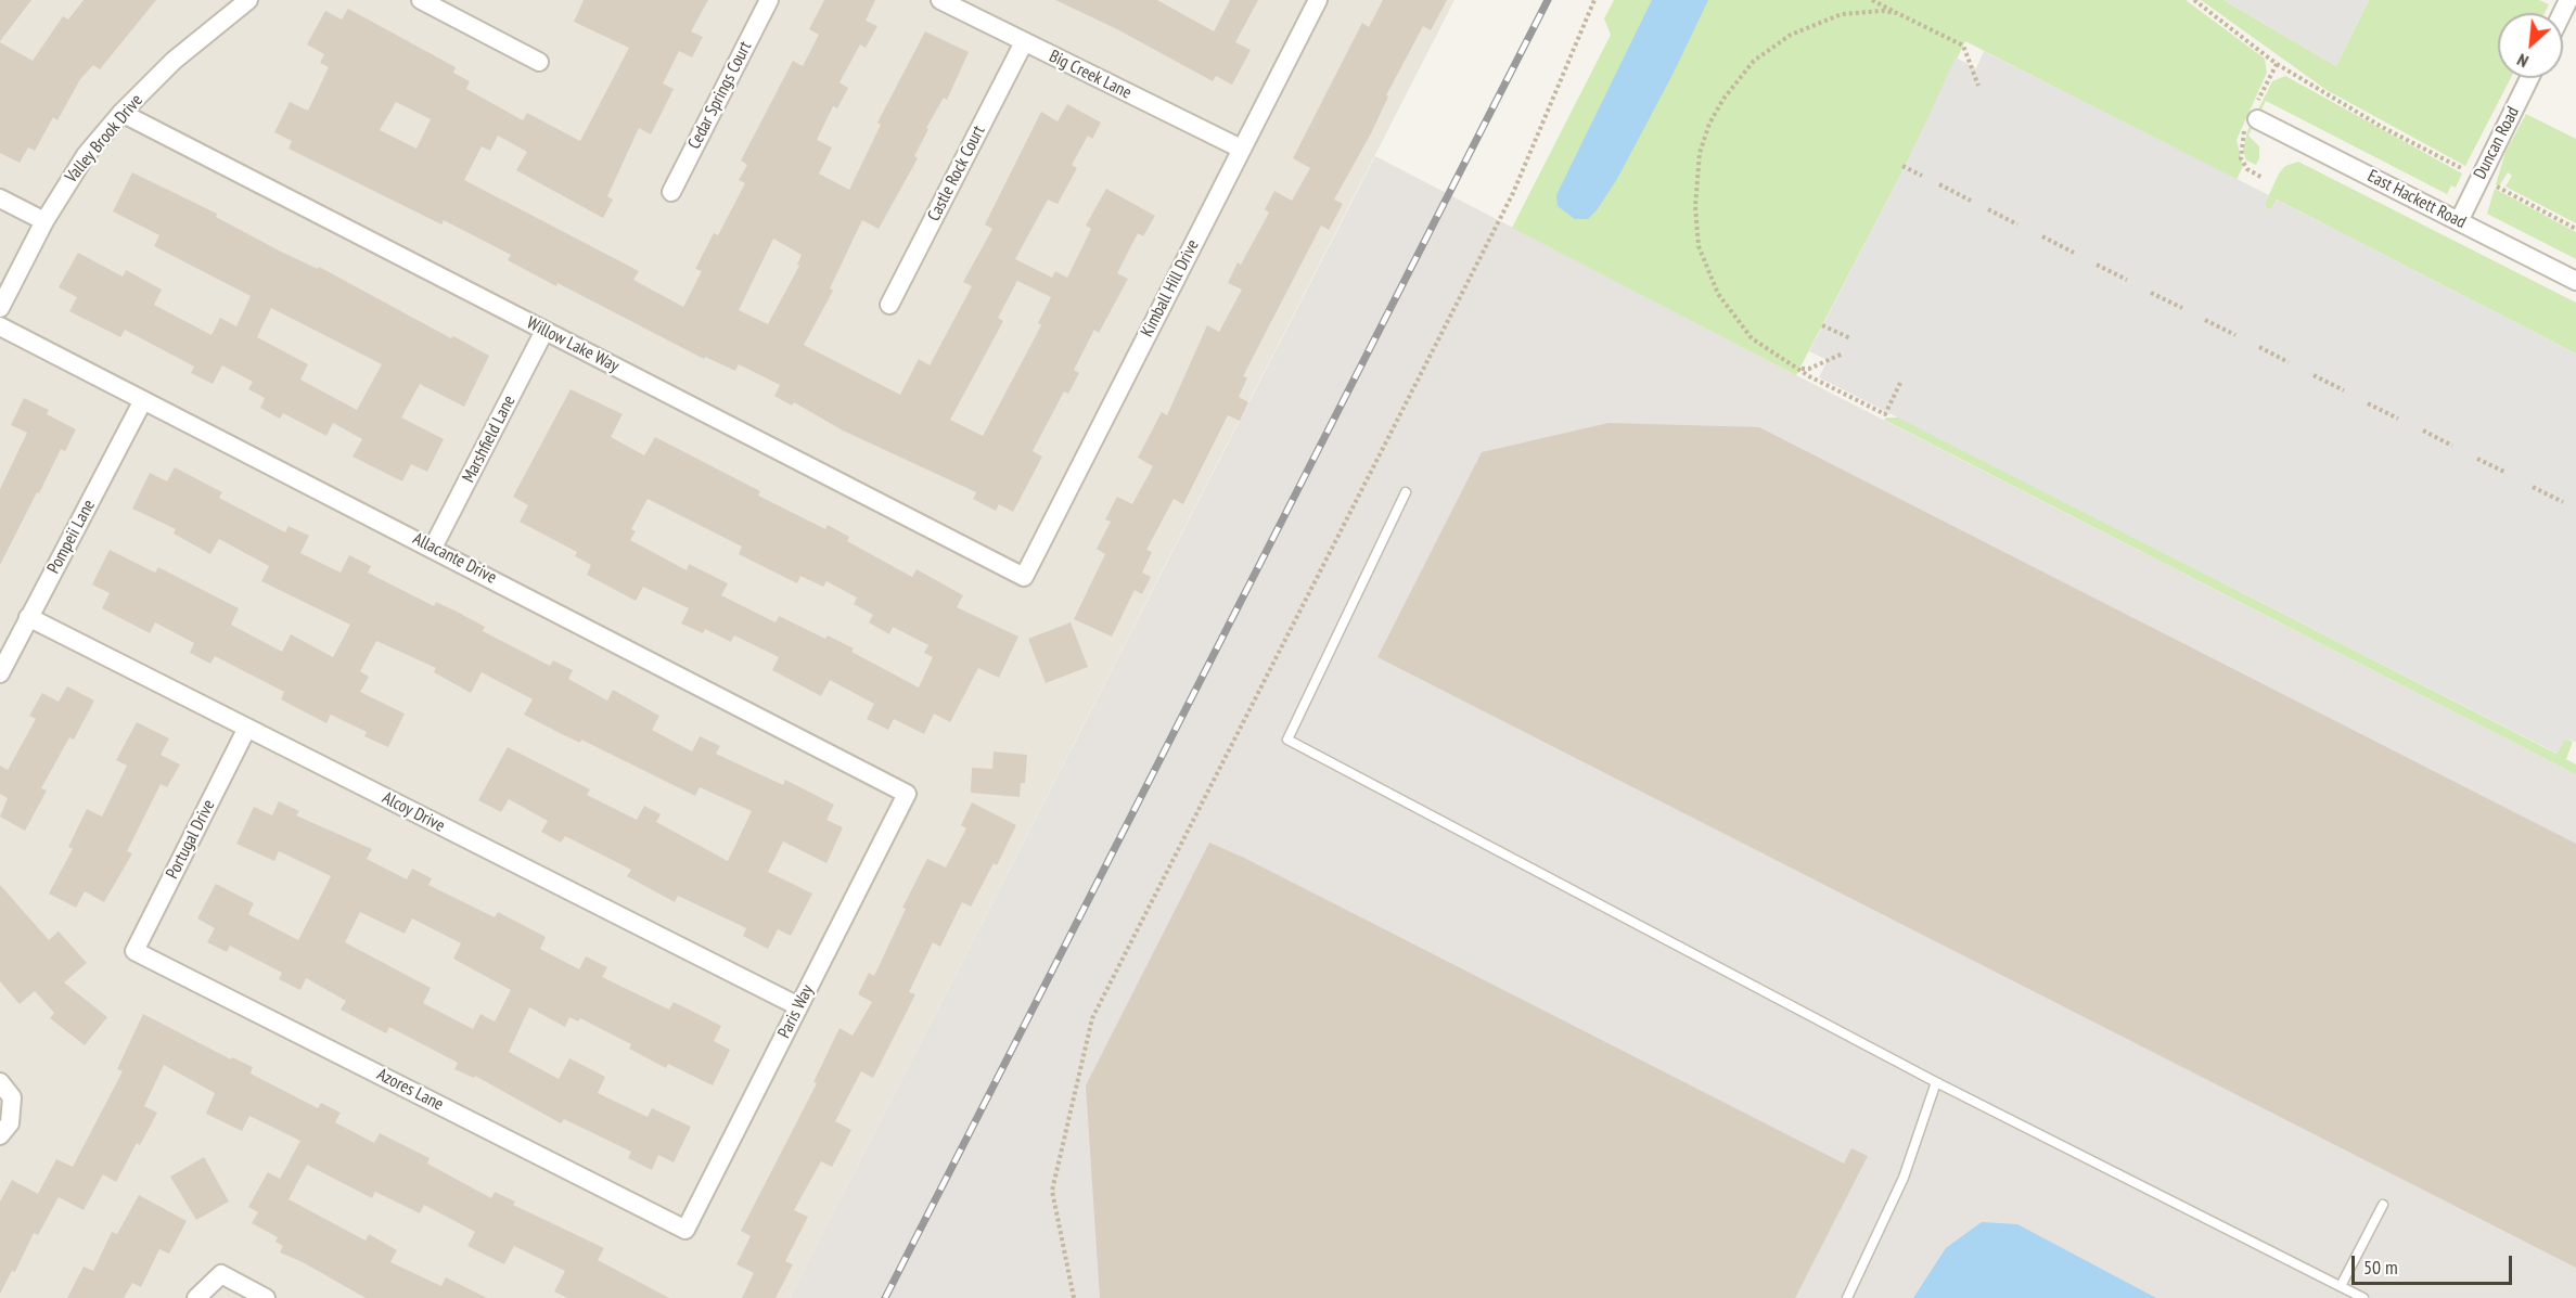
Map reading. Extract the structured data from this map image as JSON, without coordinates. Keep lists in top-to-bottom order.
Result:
{
  "streets": {
    "street": [
      "Big Creek Lane",
      "Cedar Springs Court",
      "Valley Brook Drive",
      "Duncan Road",
      "Castle Rock Court",
      "East Hackett Road",
      "Kimball Hill Drive",
      "Willow Lake Way",
      "Marshfield Lane",
      "Pompeii Lane",
      "Allacante Drive",
      "Alcoy Drive",
      "Portugal Drive",
      "Paris Way",
      "Azores Lane"
    ]
  },
  "crossings": [
    ["Big Creek Lane", "Castle Rock Court"],
    ["Big Creek Lane", "Kimball Hill Drive"],
    ["Valley Brook Drive", "Willow Lake Way"],
    ["Duncan Road", "East Hackett Road"],
    ["Kimball Hill Drive", "Willow Lake Way"],
    ["Willow Lake Way", "Marshfield Lane"],
    ["Marshfield Lane", "Allacante Drive"],
    ["Pompeii Lane", "Allacante Drive"],
    ["Pompeii Lane", "Alcoy Drive"],
    ["Allacante Drive", "Paris Way"],
    ["Alcoy Drive", "Portugal Drive"],
    ["Alcoy Drive", "Paris Way"],
    ["Portugal Drive", "Azores Lane"],
    ["Paris Way", "Azores Lane"]
  ],
  "scale_bar": "50 m",
  "north": "bottom left"
}
